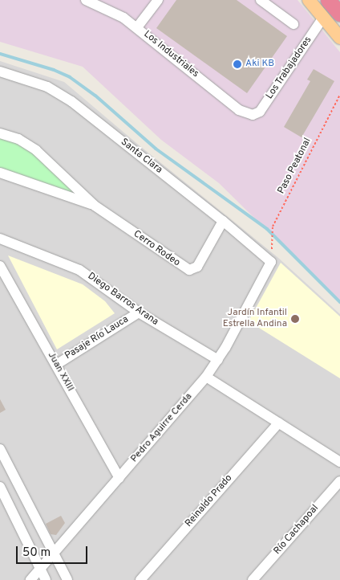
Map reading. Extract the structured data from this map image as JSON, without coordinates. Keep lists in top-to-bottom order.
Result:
{
  "streets": {
    "street": [
      "Los Industriales",
      "Los Trabajadores",
      "Santa Clara",
      "Cerro Rodeo",
      "Diego Barros Arana",
      "Pasaje Río Lauca",
      "Juan XXIII",
      "Pedro Aguirre Cerda",
      "Reinaldo Prado",
      "Río Cachapoal"
    ],
    "path": ["Paso Peatonal"]
  },
  "crossings": [
    ["Los Industriales", "Los Trabajadores"],
    ["Santa Clara", "Cerro Rodeo"],
    ["Santa Clara", "Pedro Aguirre Cerda"],
    ["Diego Barros Arana", "Pasaje Río Lauca"],
    ["Diego Barros Arana", "Pedro Aguirre Cerda"],
    ["Pasaje Río Lauca", "Juan XXIII"],
    ["Juan XXIII", "Pedro Aguirre Cerda"]
  ],
  "places": ["Aki KB", "Jardín Infantil Estrella Andina"],
  "scale_bar": "50 m"
}
